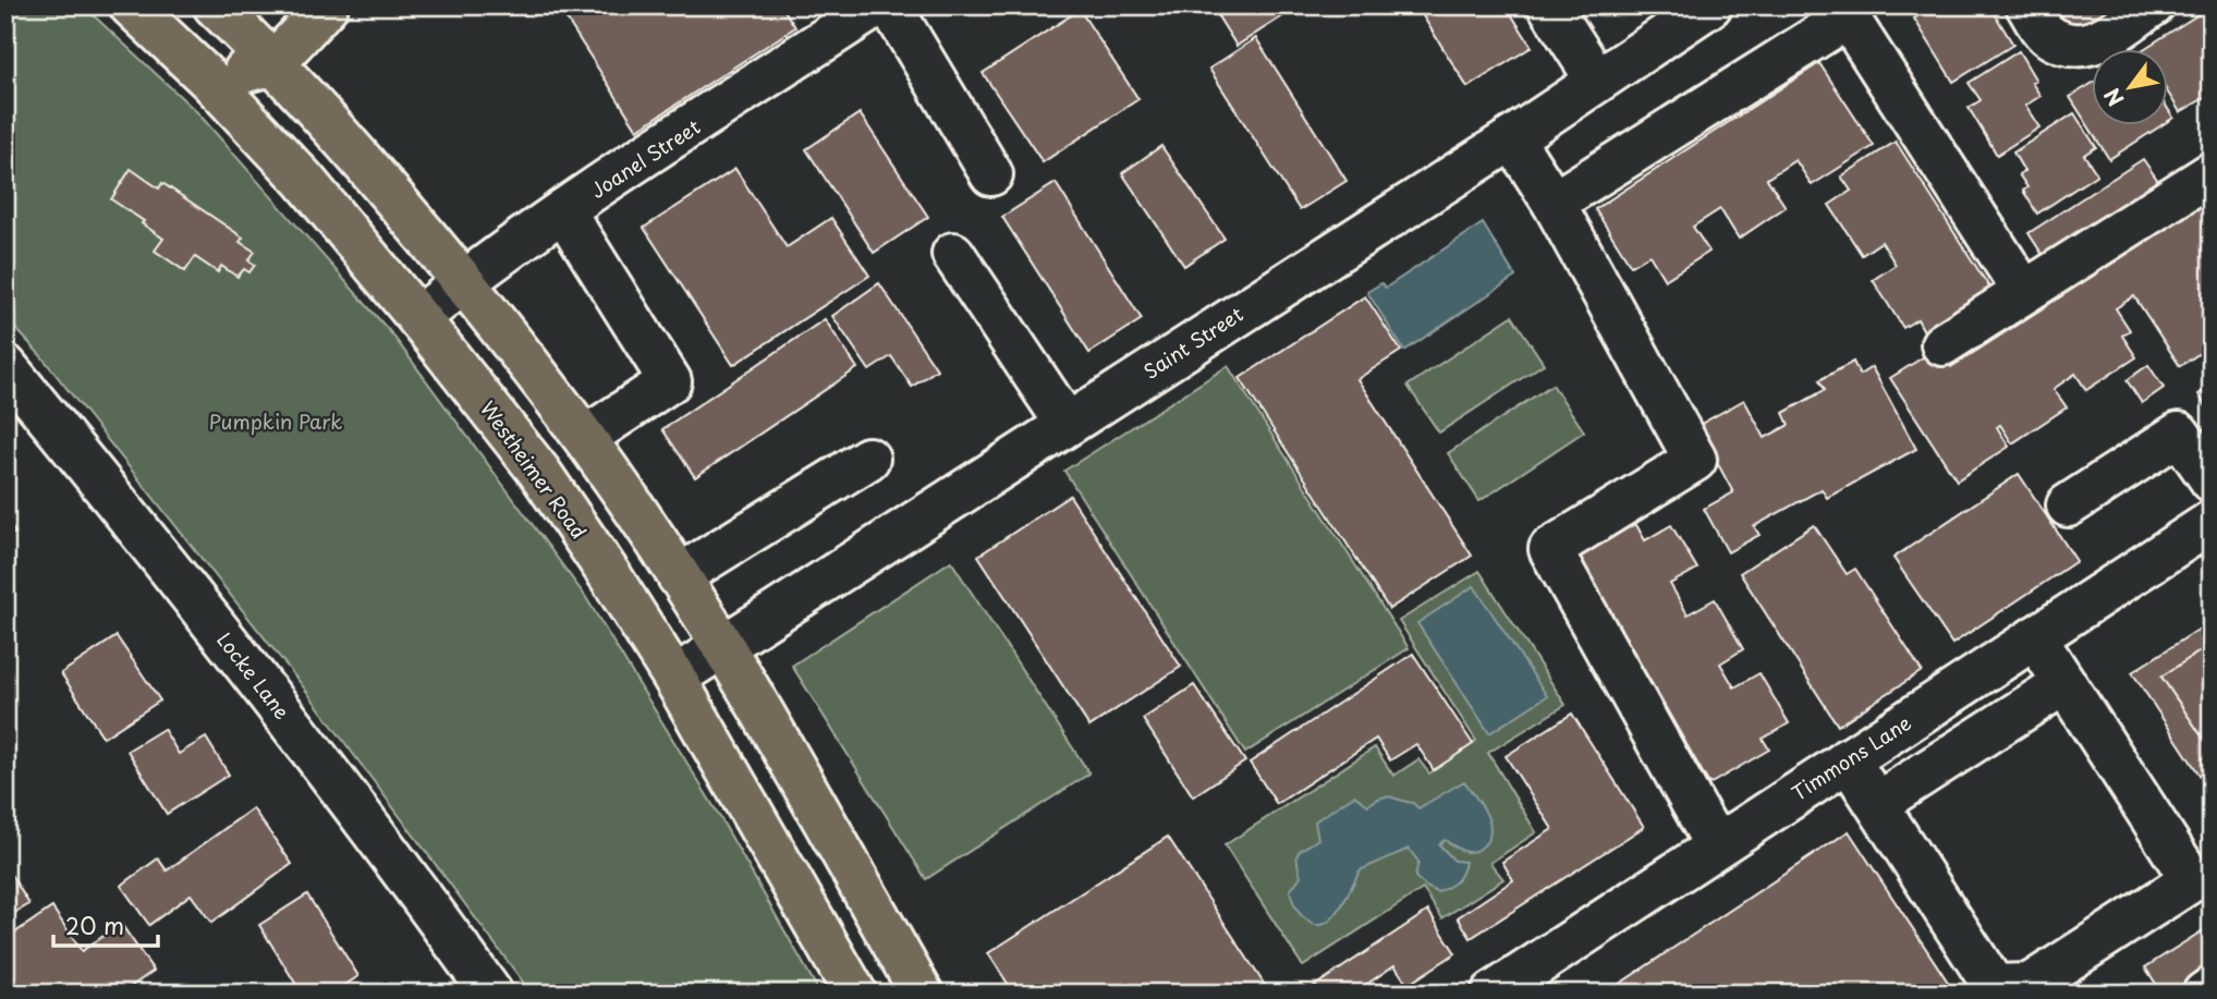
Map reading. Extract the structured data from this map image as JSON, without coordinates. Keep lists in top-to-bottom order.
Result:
{
  "streets": {
    "main road": ["Westheimer Road"],
    "street": [
      "Joanel Street",
      "Saint Street",
      "Locke Lane",
      "Timmons Lane"
    ]
  },
  "crossings": [
    ["Joanel Street", "Westheimer Road"],
    ["Saint Street", "Westheimer Road"]
  ],
  "parks": ["Pumpkin Park"],
  "scale_bar": "20 m",
  "north": "bottom left"
}
